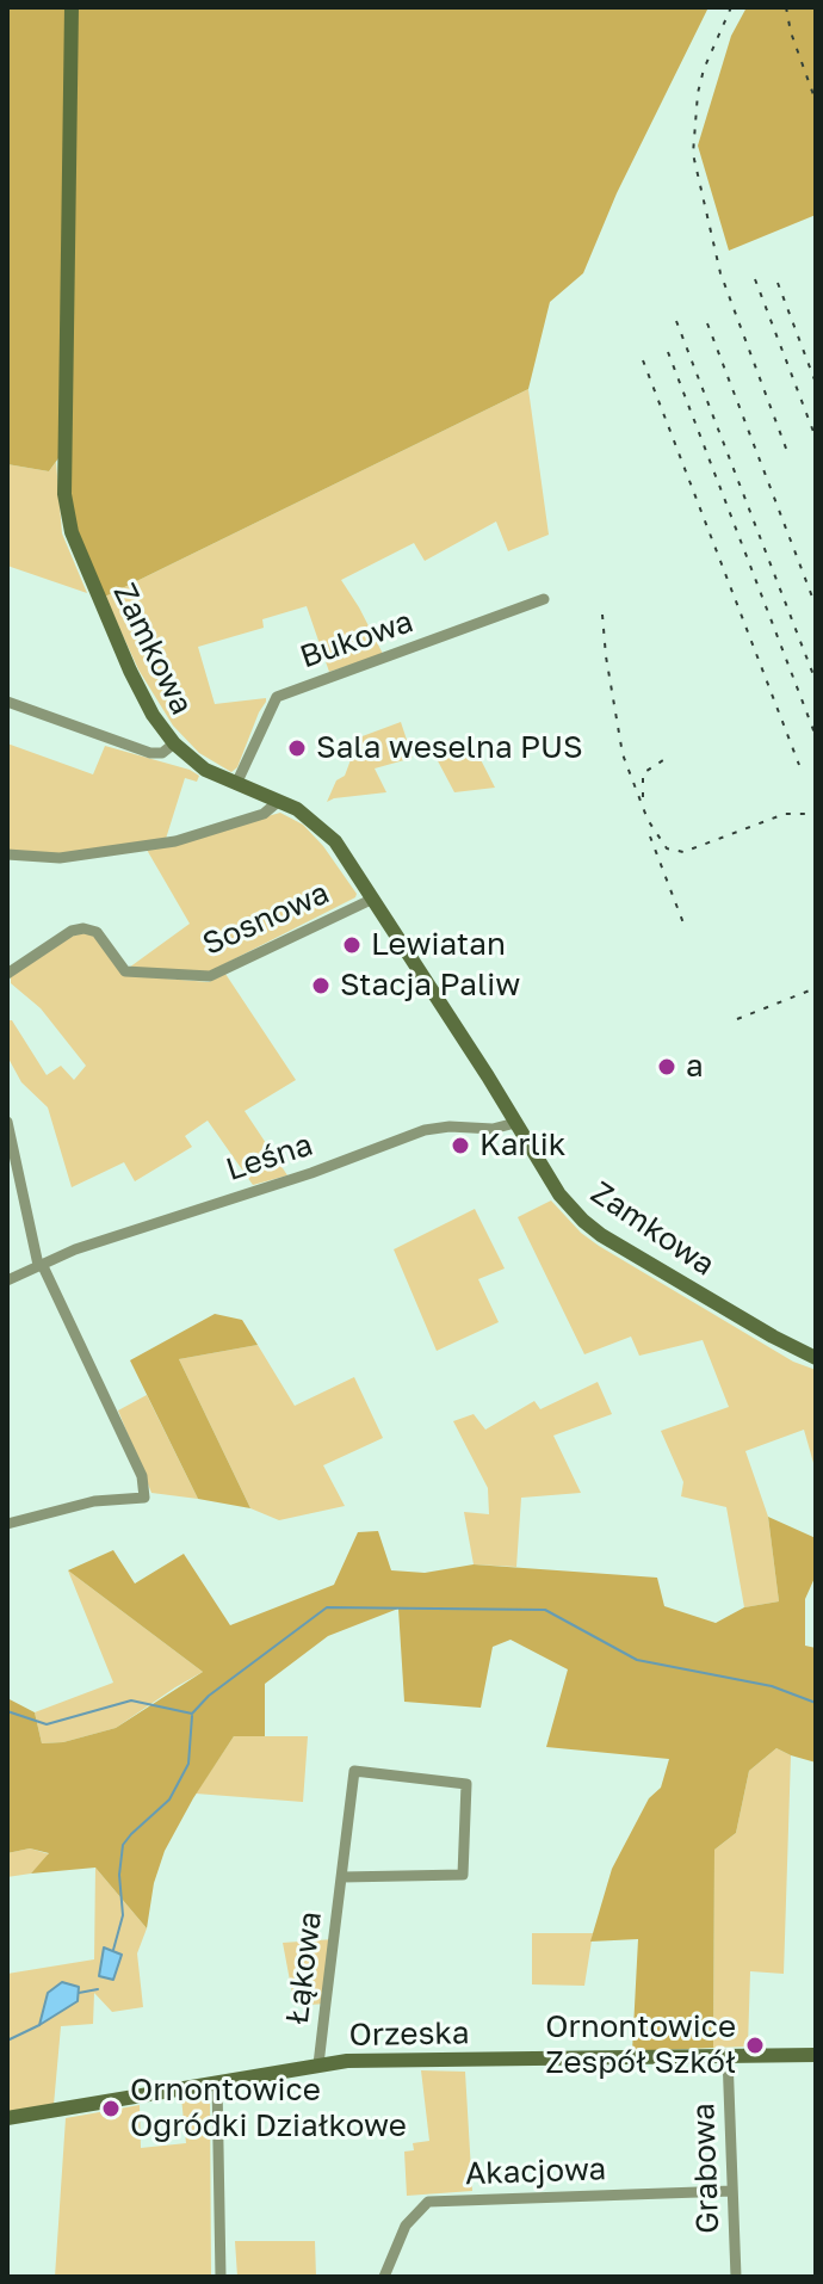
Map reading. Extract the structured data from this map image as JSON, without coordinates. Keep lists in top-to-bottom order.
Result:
{
  "streets": {
    "street": [
      "Bukowa",
      "Zamkowa",
      "Sosnowa",
      "Leśna",
      "Łąkowa",
      "Orzeska",
      "Grabowa",
      "Akacjowa"
    ]
  },
  "crossings": [
    ["Bukowa", "Zamkowa"],
    ["Zamkowa", "Sosnowa"],
    ["Zamkowa", "Leśna"],
    ["Łąkowa", "Orzeska"],
    ["Orzeska", "Grabowa"],
    ["Grabowa", "Akacjowa"]
  ],
  "places": [
    "Sala weselna PUS",
    "Lewiatan",
    "Stacja Paliw",
    "a",
    "Karlik",
    "Ornontowice Zespół Szkół",
    "Ornontowice Ogródki Działkowe"
  ]
}
